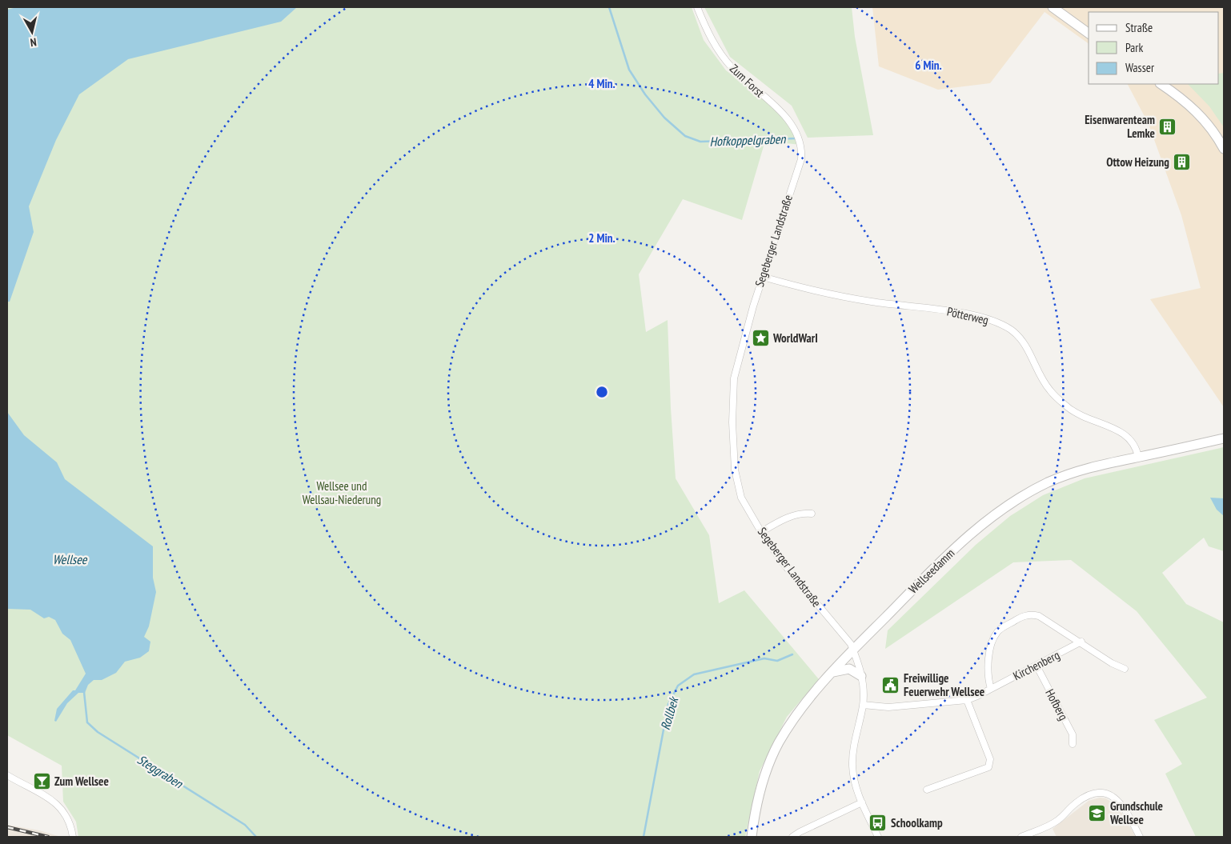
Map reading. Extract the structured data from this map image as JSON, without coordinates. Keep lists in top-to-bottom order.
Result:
{
  "streets": {
    "main road": ["Wellseedamm"],
    "street": [
      "Zum Forst",
      "Segeberger Landstraße",
      "Pötterweg",
      "Kirchenberg",
      "Hofberg"
    ]
  },
  "crossings": [
    ["Zum Forst", "Segeberger Landstraße"],
    ["Segeberger Landstraße", "Pötterweg"],
    ["Segeberger Landstraße", "Wellseedamm"],
    ["Segeberger Landstraße", "Kirchenberg"],
    ["Pötterweg", "Wellseedamm"],
    ["Kirchenberg", "Hofberg"]
  ],
  "water": [
    "Hofkoppelgraben",
    "Wellsee",
    "Rollbek",
    "Steggraben"
  ],
  "parks": ["Wellsee und Wellsau-Niederung"],
  "places": {
    "building": ["Eisenwarenteam Lemke", "Ottow Heizung"],
    "place": ["WorldWarI"],
    "public building": ["Freiwillige Feuerwehr Wellsee"],
    "bar": ["Zum Wellsee"],
    "school or university": ["Grundschule Wellsee"],
    "bus stop": ["Schoolkamp"]
  },
  "legend": ["Straße", "Park", "Wasser"],
  "north": "bottom",
  "rings": ["6 Min.", "4 Min.", "2 Min."]
}
